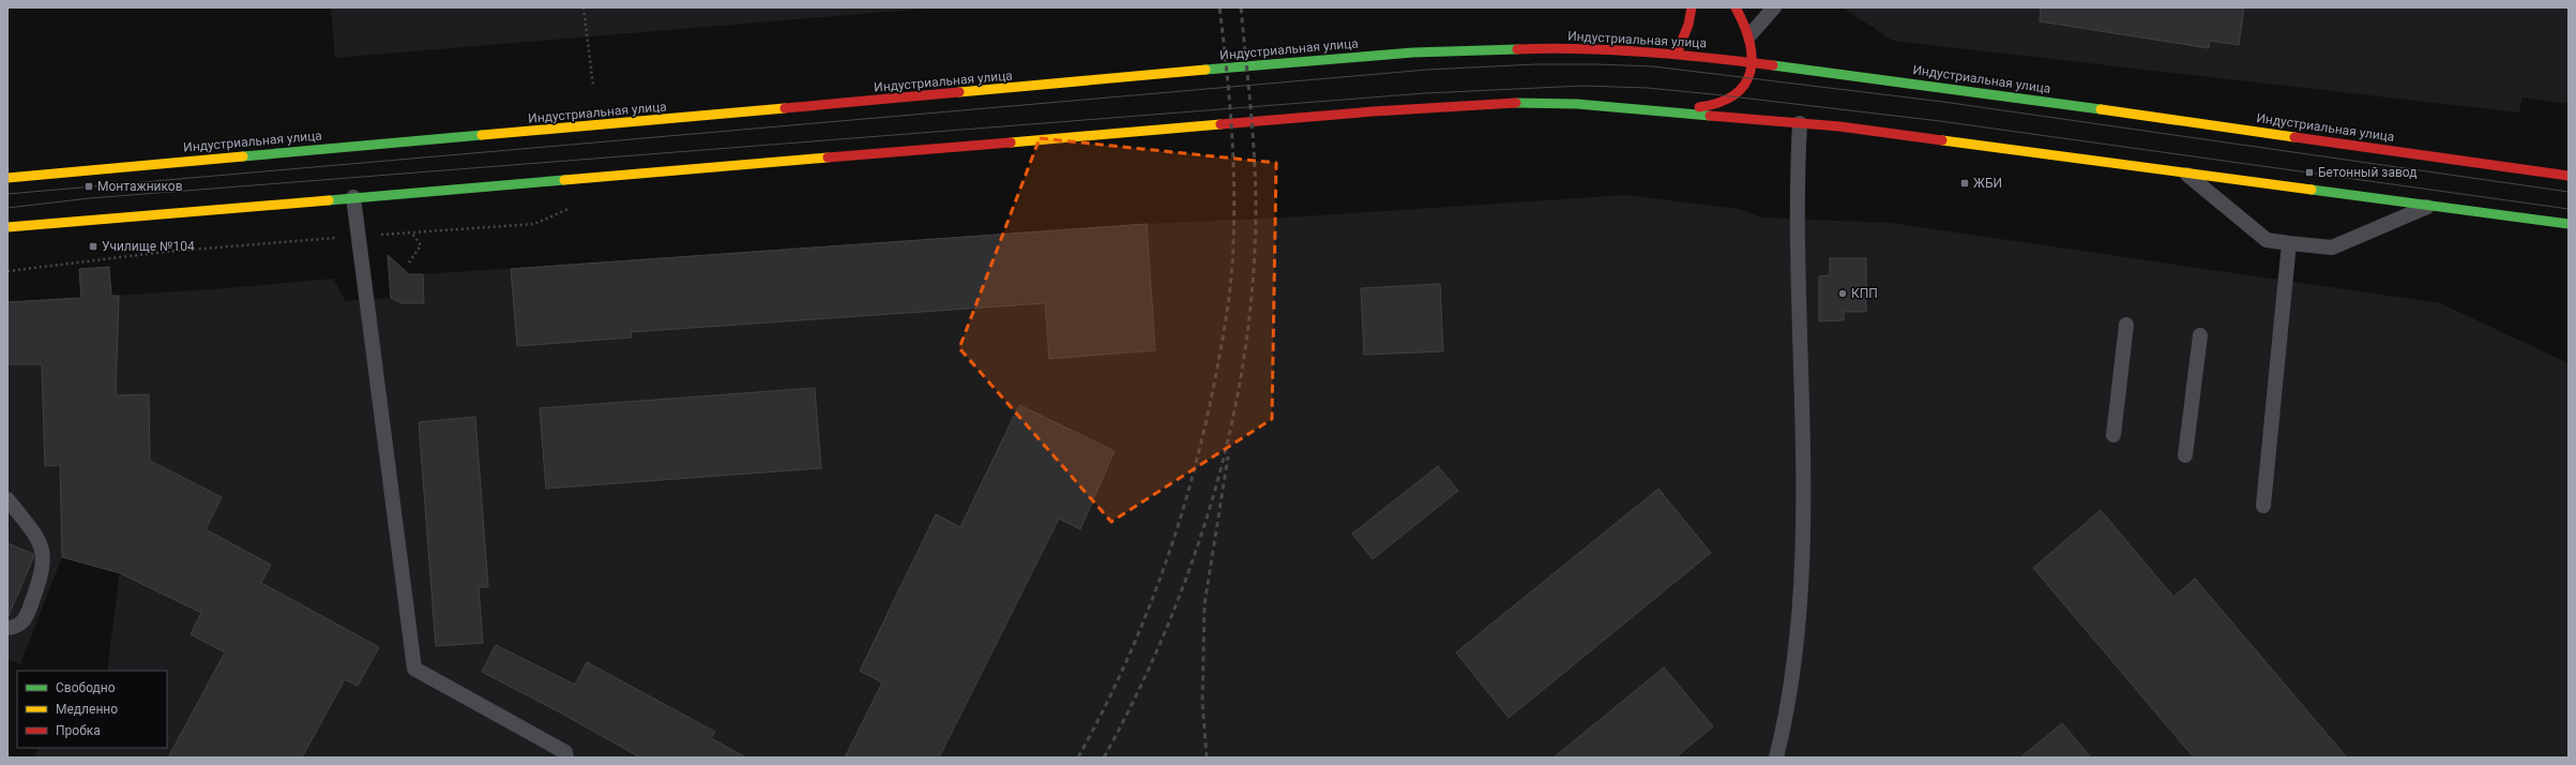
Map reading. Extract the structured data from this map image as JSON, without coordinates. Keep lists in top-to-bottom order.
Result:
{
  "streets": {
    "main road": ["Индустриальная улица"]
  },
  "places": {
    "transit": [
      "Бетонный завод",
      "ЖБИ",
      "Монтажников",
      "Училище №104"
    ],
    "other": ["КПП"]
  },
  "legend": ["Свободно", "Медленно", "Пробка"]
}
